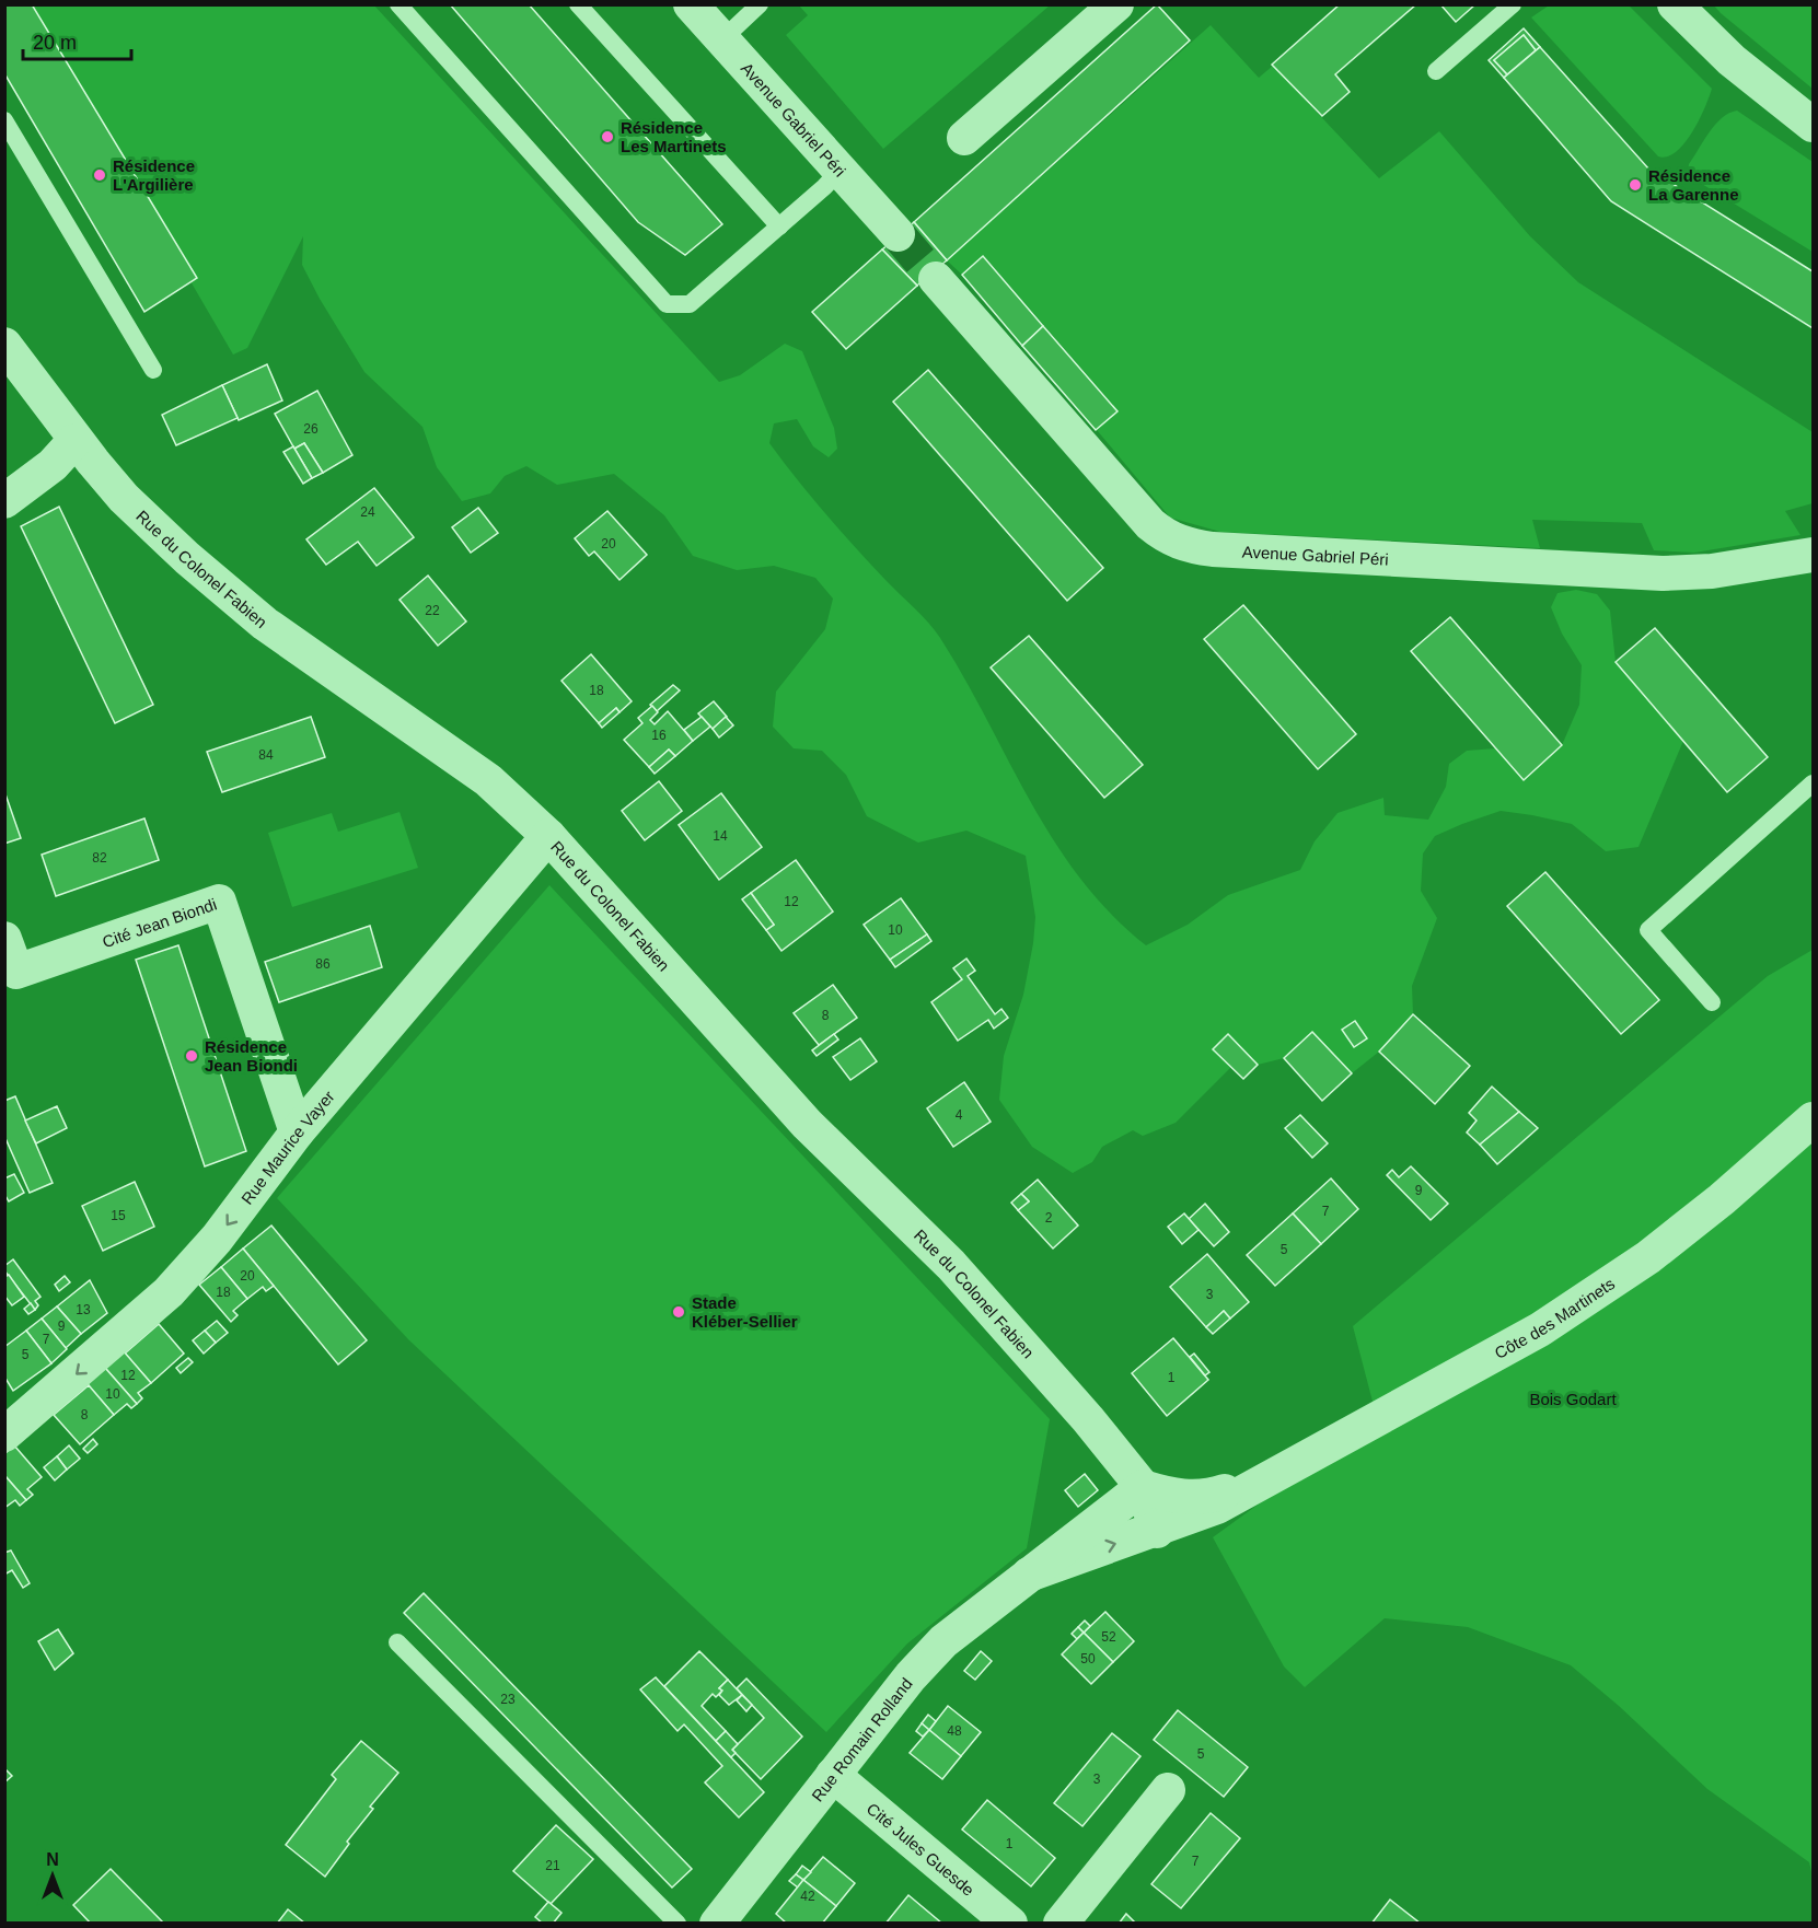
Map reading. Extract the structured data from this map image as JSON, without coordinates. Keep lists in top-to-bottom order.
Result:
{
  "streets": {
    "street": [
      "Avenue Gabriel Péri",
      "Rue du Colonel Fabien",
      "Cité Jean Biondi",
      "Rue Maurice Vayer",
      "Côte des Martinets",
      "Rue Romain Rolland",
      "Cité Jules Guesde"
    ]
  },
  "crossings": [
    ["Rue du Colonel Fabien", "Rue Maurice Vayer"],
    ["Rue du Colonel Fabien", "Côte des Martinets"],
    ["Rue du Colonel Fabien", "Rue Romain Rolland"],
    ["Cité Jean Biondi", "Rue Maurice Vayer"],
    ["Côte des Martinets", "Rue Romain Rolland"],
    ["Rue Romain Rolland", "Cité Jules Guesde"]
  ],
  "one_way": ["Rue Maurice Vayer"],
  "parks": ["Bois Godart"],
  "places": [
    "Résidence Les Martinets",
    "Résidence L'Argilière",
    "Résidence La Garenne",
    "Résidence Jean Biondi",
    "Stade Kléber-Sellier"
  ],
  "house_numbers": [
    "26",
    "24",
    "20",
    "22",
    "18",
    "16",
    "84",
    "14",
    "82",
    "12",
    "10",
    "86",
    "8",
    "4",
    "9",
    "7",
    "15",
    "2",
    "5",
    "20",
    "18",
    "3",
    "13",
    "9",
    "7",
    "5",
    "12",
    "1",
    "10",
    "8",
    "52",
    "50",
    "23",
    "48",
    "5",
    "3",
    "1",
    "7",
    "21",
    "42"
  ],
  "scale_bar": "20 m",
  "north": "top"
}
